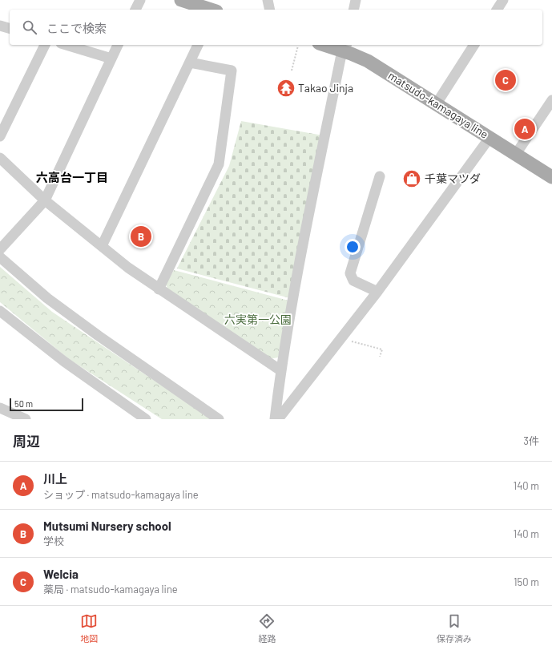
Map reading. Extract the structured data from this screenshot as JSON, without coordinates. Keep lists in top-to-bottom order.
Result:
{
  "streets": {
    "main road": ["matsudo-kamagaya line"]
  },
  "districts": ["六高台一丁目"],
  "parks": ["六実第一公園"],
  "places": {
    "temple": ["Takao Jinja"],
    "shop": ["千葉マツダ"]
  },
  "scale_bar": "50 m",
  "page": {
    "search": "ここで検索",
    "pins": ["C", "A", "B"],
    "scale": "50 m",
    "heading": ["周辺", "3件"],
    "list": [
      {
        "mark": "A",
        "name": "川上",
        "note": "ショップ · matsudo-kamagaya line",
        "value": "140 m"
      },
      {
        "mark": "B",
        "name": "Mutsumi Nursery school",
        "note": "学校",
        "value": "140 m"
      },
      {
        "mark": "C",
        "name": "Welcia",
        "note": "薬局 · matsudo-kamagaya line",
        "value": "150 m"
      }
    ],
    "nav": ["地図", "経路", "保存済み"]
  }
}
